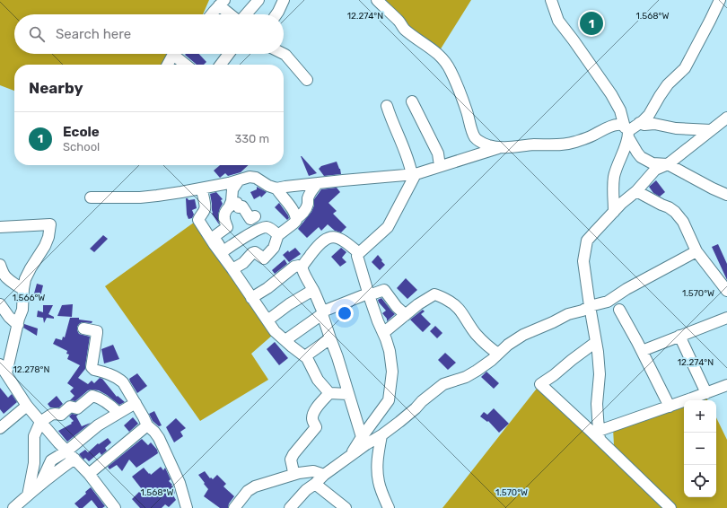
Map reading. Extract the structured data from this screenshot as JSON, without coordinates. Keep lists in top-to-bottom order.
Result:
{
  "page": {
    "pins": "1",
    "search": "Search here",
    "heading": "Nearby",
    "list": [
      {
        "mark": "1",
        "name": "Ecole",
        "note": "School",
        "value": "330 m"
      }
    ],
    "map_buttons": ["+", "−"]
  },
  "coordinates": [
    "12.274°N",
    "1.568°W",
    "1.570°W",
    "1.566°W",
    "12.278°N"
  ]
}
